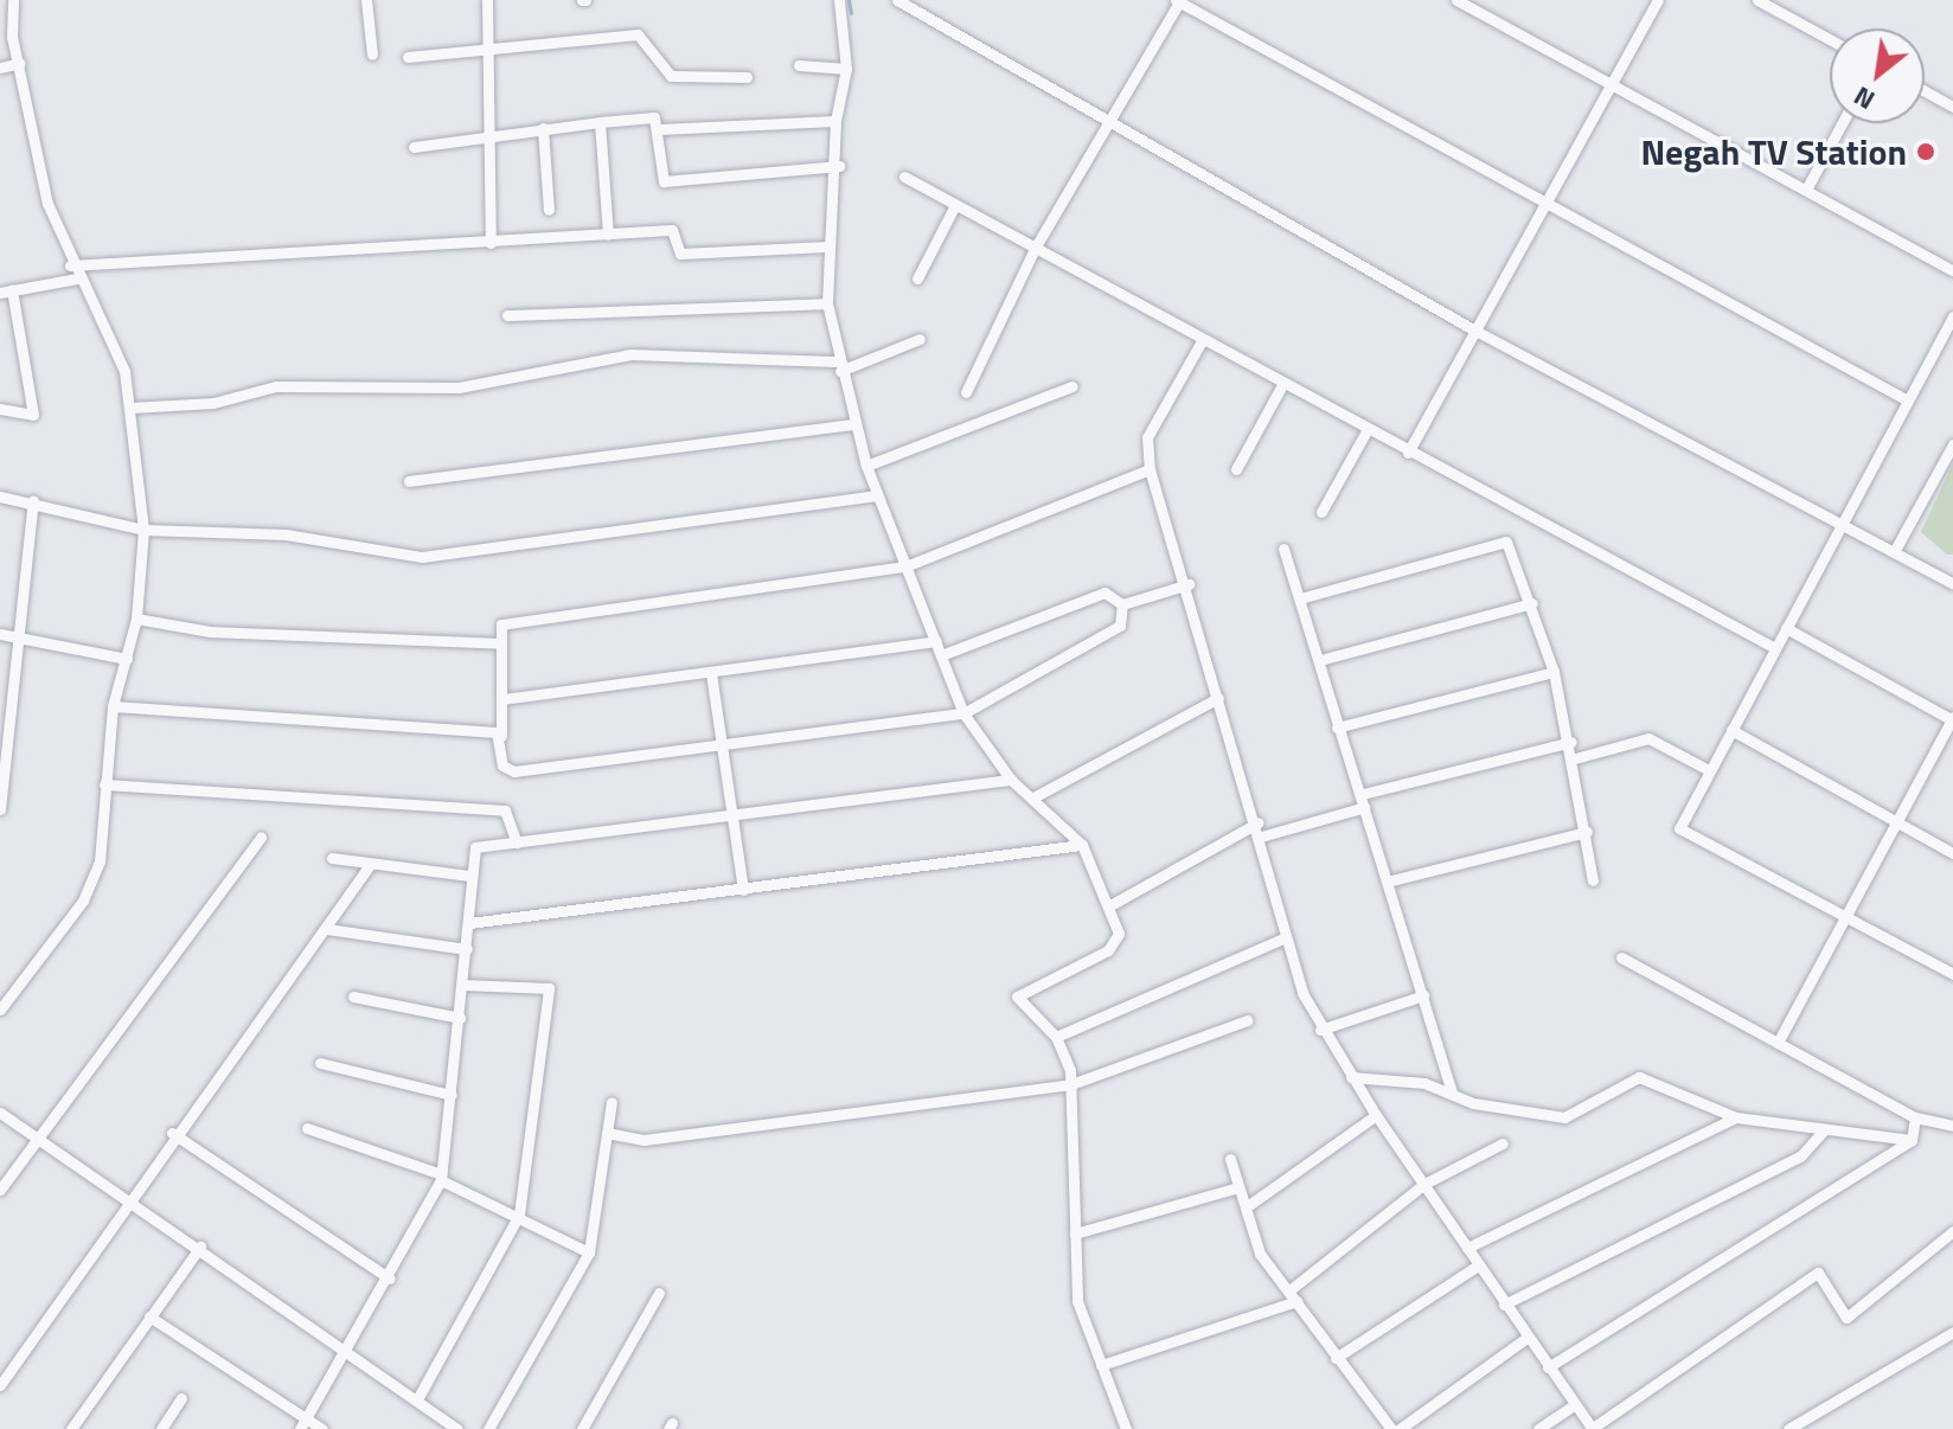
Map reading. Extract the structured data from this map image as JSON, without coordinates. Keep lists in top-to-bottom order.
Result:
{
  "places": ["Negah TV Station"],
  "north": "bottom left"
}
